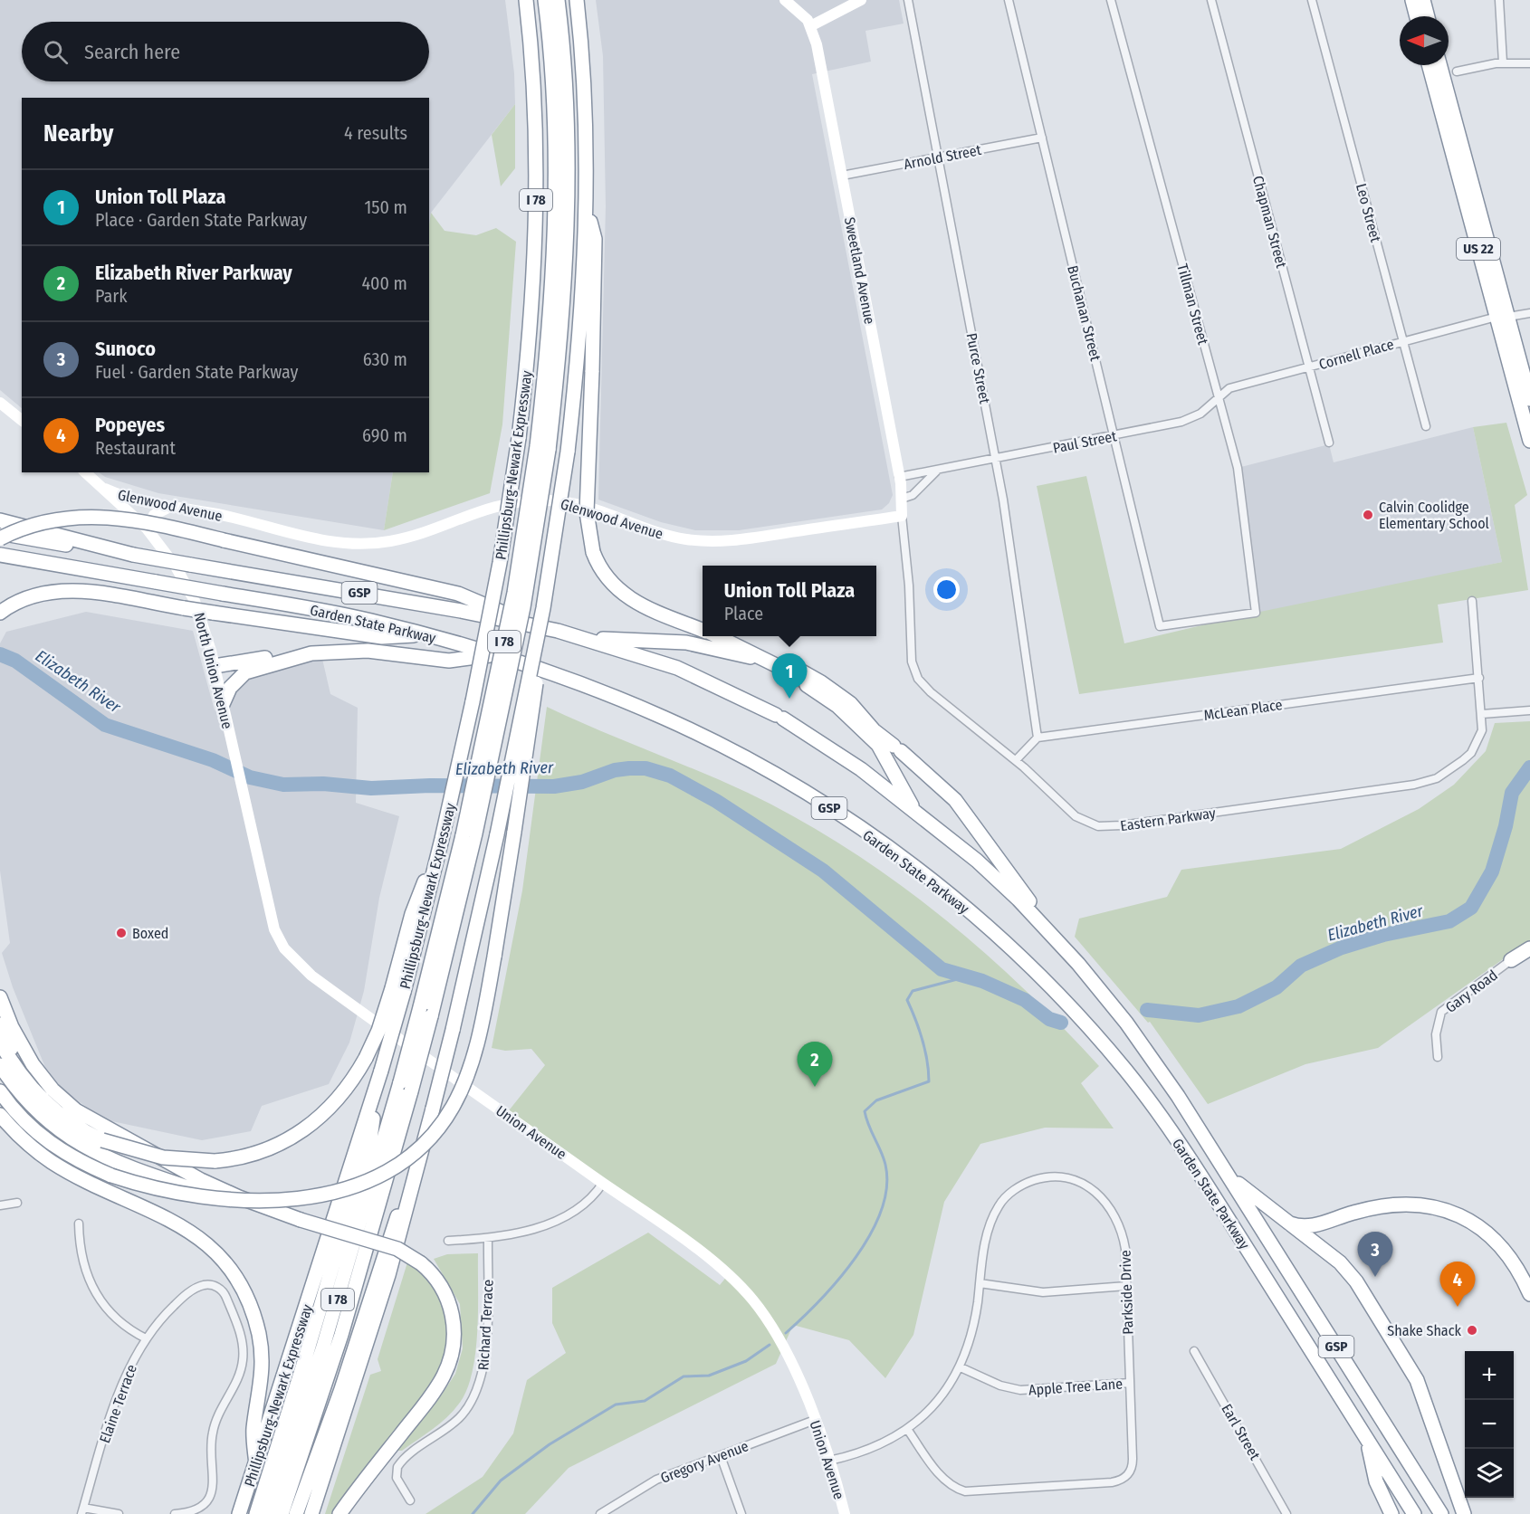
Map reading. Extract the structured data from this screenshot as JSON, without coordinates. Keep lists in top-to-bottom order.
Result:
{
  "streets": {
    "highway": [
      "I 78",
      "US 22",
      "Phillipsburg-Newark Expressway",
      "GSP",
      "Garden State Parkway"
    ],
    "street": [
      "Arnold Street",
      "Leo Street",
      "Chapman Street",
      "Sweetland Avenue",
      "Tillman Street",
      "Buchanan Street",
      "Cornell Place",
      "Purce Street",
      "Paul Street",
      "Glenwood Avenue",
      "North Union Avenue",
      "McLean Place",
      "Eastern Parkway",
      "Gary Road",
      "Union Avenue",
      "Parkside Drive",
      "Richard Terrace",
      "Apple Tree Lane",
      "Elaine Terrace",
      "Earl Street",
      "Gregory Avenue"
    ]
  },
  "crossings": [
    ["Arnold Street", "Sweetland Avenue"],
    ["Arnold Street", "Buchanan Street"],
    ["Arnold Street", "Purce Street"],
    ["Leo Street", "Cornell Place"],
    ["Chapman Street", "Cornell Place"],
    ["US 22", "Cornell Place"],
    ["Sweetland Avenue", "Paul Street"],
    ["Sweetland Avenue", "Glenwood Avenue"],
    ["Sweetland Avenue", "Eastern Parkway"],
    ["Tillman Street", "Buchanan Street"],
    ["Tillman Street", "Cornell Place"],
    ["Tillman Street", "Paul Street"],
    ["Buchanan Street", "Paul Street"],
    ["Cornell Place", "Paul Street"],
    ["Purce Street", "Paul Street"],
    ["Purce Street", "McLean Place"],
    ["Glenwood Avenue", "North Union Avenue"],
    ["Glenwood Avenue", "Eastern Parkway"],
    ["North Union Avenue", "Union Avenue"],
    ["McLean Place", "Eastern Parkway"],
    ["Union Avenue", "Parkside Drive"],
    ["Union Avenue", "Gregory Avenue"],
    ["Parkside Drive", "Apple Tree Lane"]
  ],
  "water": ["Elizabeth River"],
  "places": ["Calvin Coolidge Elementary School", "Boxed", "Shake Shack"],
  "north": "left",
  "page": {
    "search": "Search here",
    "heading": ["Nearby", "4 results"],
    "list": [
      {
        "mark": "1",
        "name": "Union Toll Plaza",
        "note": "Place · Garden State Parkway",
        "value": "150 m"
      },
      {
        "mark": "2",
        "name": "Elizabeth River Parkway",
        "note": "Park",
        "value": "400 m"
      },
      {
        "mark": "3",
        "name": "Sunoco",
        "note": "Fuel · Garden State Parkway",
        "value": "630 m"
      },
      {
        "mark": "4",
        "name": "Popeyes",
        "note": "Restaurant",
        "value": "690 m"
      }
    ],
    "popup": ["Union Toll Plaza", "Place"],
    "pins": [
      "1",
      "2",
      "3",
      "4"
    ],
    "map_buttons": ["+", "−"]
  }
}
